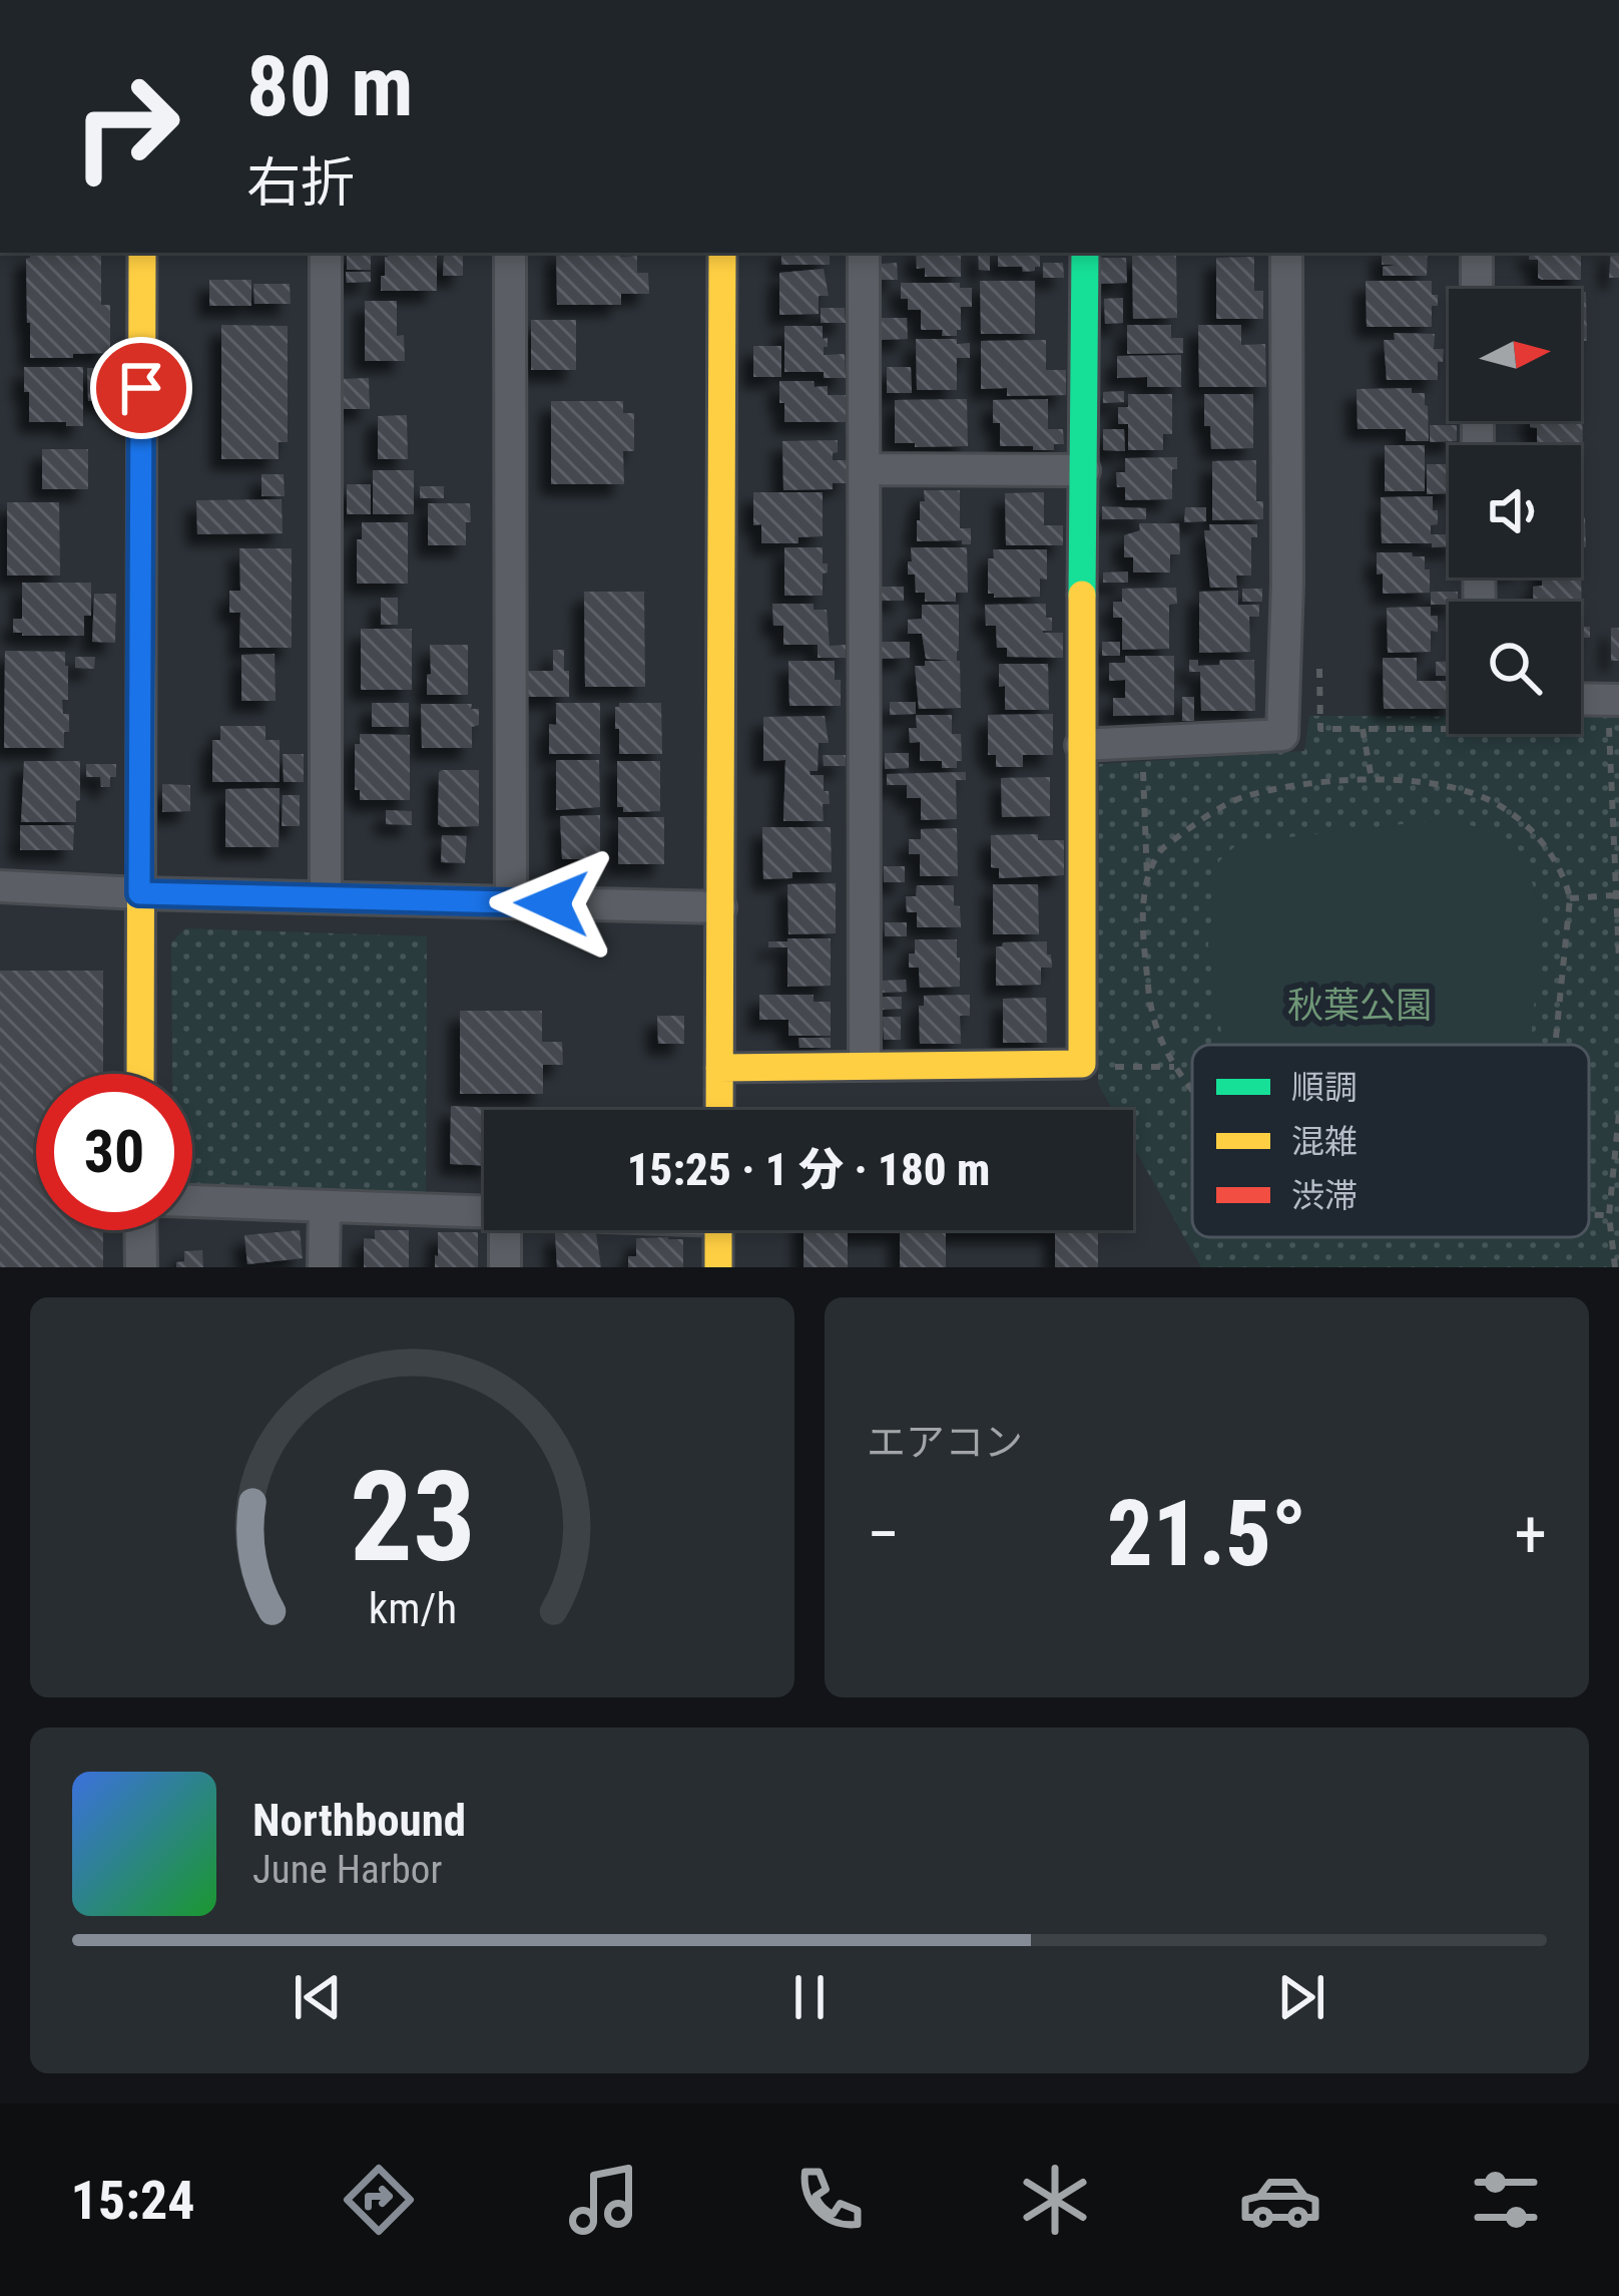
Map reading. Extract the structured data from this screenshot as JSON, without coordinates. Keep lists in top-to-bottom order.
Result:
{
  "parks": ["秋葉公園"],
  "legend": ["順調", "混雑", "渋滞"],
  "north": "right",
  "page": {
    "turn": ["80 m", "右折"],
    "limit": "30",
    "trip": "15:25 · 1 分 · 180 m",
    "tile": "エアコン",
    "heat": ["−", "21.5°", "+"],
    "song": ["Northbound", "June Harbor"],
    "tabs": "15:24",
    "gauge": ["23", "km/h"]
  }
}
